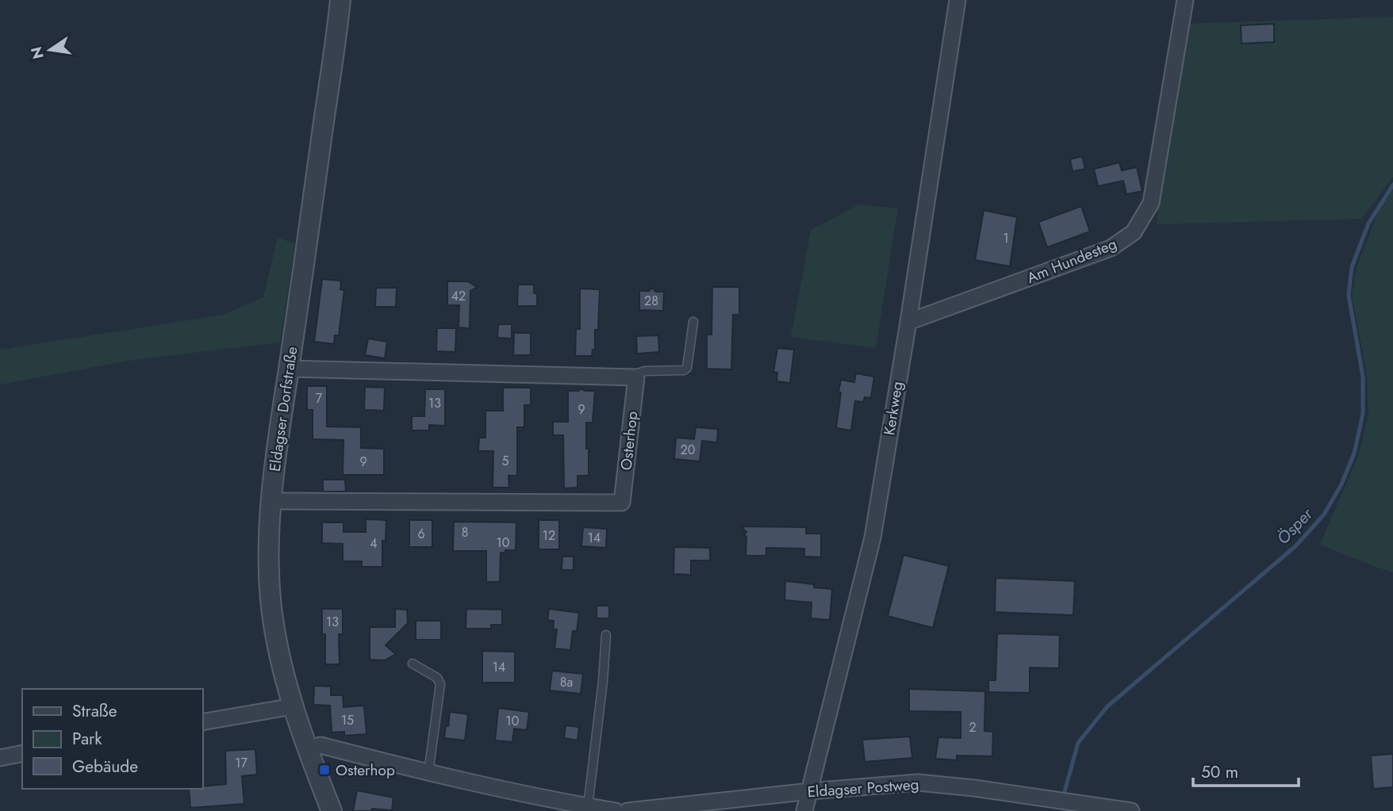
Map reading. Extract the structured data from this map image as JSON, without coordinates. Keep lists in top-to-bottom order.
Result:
{
  "streets": {
    "street": [
      "Am Hundesteg",
      "Kerkweg",
      "Eldagser Dorfstraße",
      "Osterhop",
      "Eldagser Postweg"
    ]
  },
  "crossings": [
    ["Am Hundesteg", "Kerkweg"],
    ["Kerkweg", "Eldagser Postweg"],
    ["Eldagser Dorfstraße", "Osterhop"]
  ],
  "water": ["Ösper"],
  "places": {
    "transit": ["Osterhop"]
  },
  "house_numbers": [
    "1",
    "42",
    "28",
    "7",
    "13",
    "9",
    "20",
    "5",
    "9",
    "8",
    "6",
    "12",
    "14",
    "10",
    "4",
    "13",
    "14",
    "8a",
    "15",
    "10",
    "2",
    "17"
  ],
  "legend": ["Straße", "Park", "Gebäude"],
  "scale_bar": "50 m",
  "north": "left"
}
